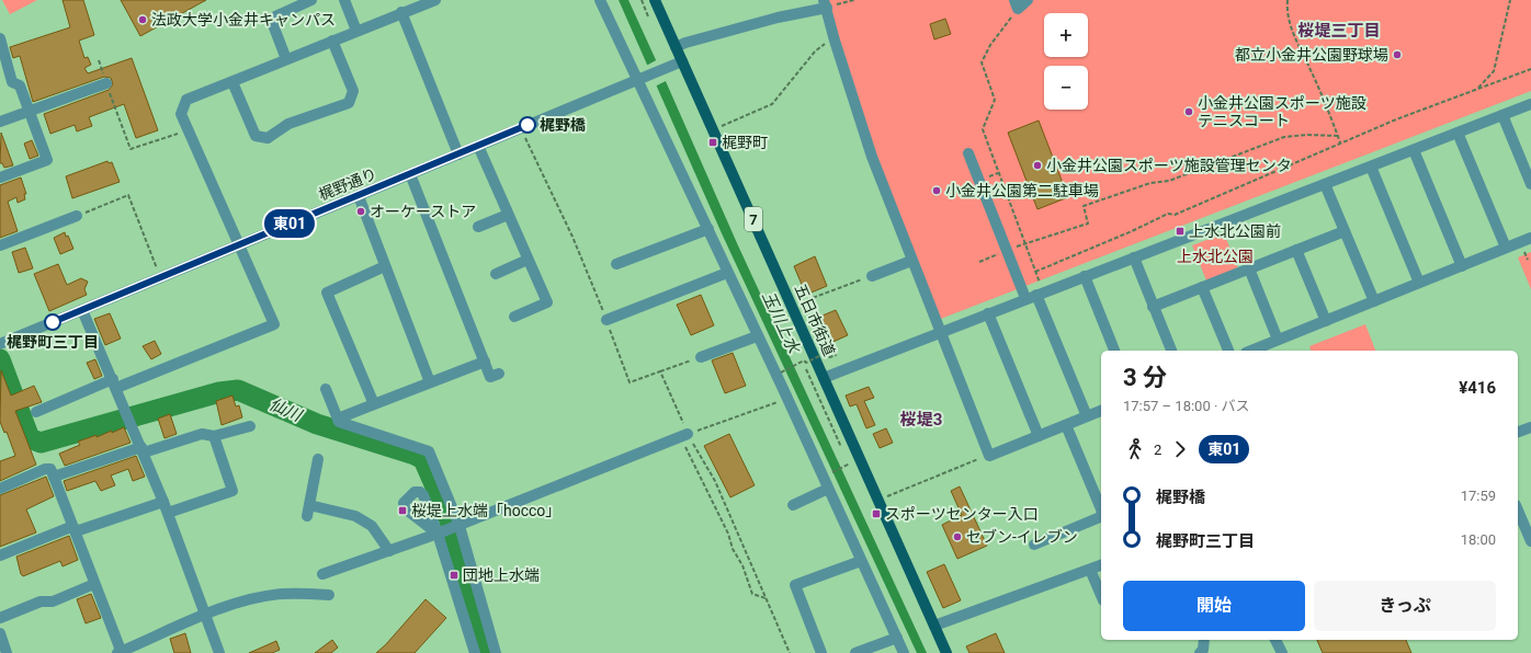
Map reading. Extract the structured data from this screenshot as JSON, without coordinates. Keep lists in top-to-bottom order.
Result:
{
  "streets": {
    "main road": ["7", "五日市街道"],
    "street": ["梶野通り"]
  },
  "crossings": [
    ["梶野通り", "五日市街道"]
  ],
  "districts": ["桜堤三丁目", "桜堤3"],
  "water": ["玉川上水", "仙川"],
  "parks": ["上水北公園"],
  "places": {
    "other": [
      "法政大学小金井キャンパス",
      "都立小金井公園野球場",
      "小金井公園スポーツ施設 テニスコート",
      "梶野橋",
      "小金井公園スポーツ施設管理センタ",
      "小金井公園第二駐車場",
      "オーケーストア",
      "梶野町三丁目",
      "セブン-イレブン"
    ],
    "transit": [
      "梶野町",
      "上水北公園前",
      "桜堤上水端「hocco」",
      "スポーツセンター入口",
      "団地上水端"
    ]
  },
  "lines": ["bus line 東01"],
  "page": {
    "on_map": "東01",
    "map_buttons": ["+", "−"],
    "heading": ["3 分", "17:57 – 18:00 · バス", "¥416"],
    "legs": ["2", "東01"],
    "list": [
      {
        "name": "梶野橋",
        "value": "17:59"
      },
      {
        "name": "梶野町三丁目",
        "value": "18:00"
      }
    ],
    "buttons": ["開始", "きっぷ"]
  }
}
